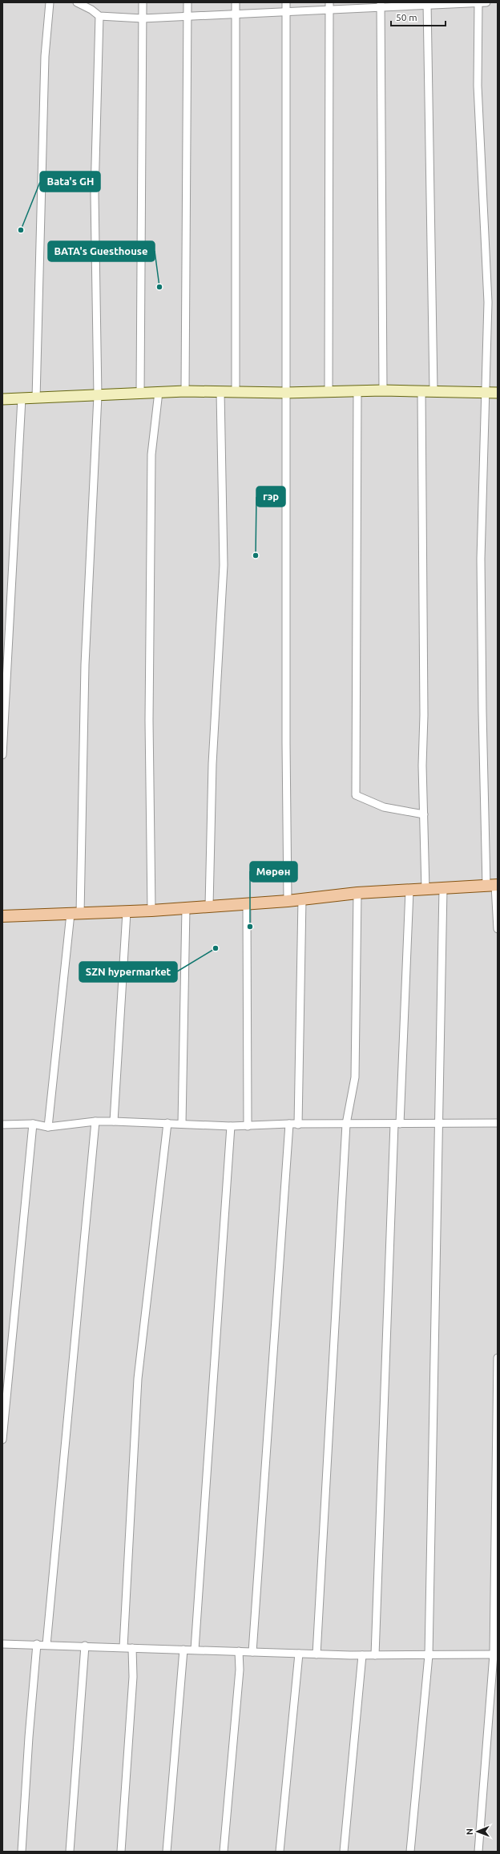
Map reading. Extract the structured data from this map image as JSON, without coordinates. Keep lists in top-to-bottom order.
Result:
{
  "places": [
    "Bata's GH",
    "BATA's Guesthouse",
    "гэр",
    "Мөрөн",
    "SZN hypermarket"
  ],
  "scale_bar": "50 m",
  "north": "left"
}
